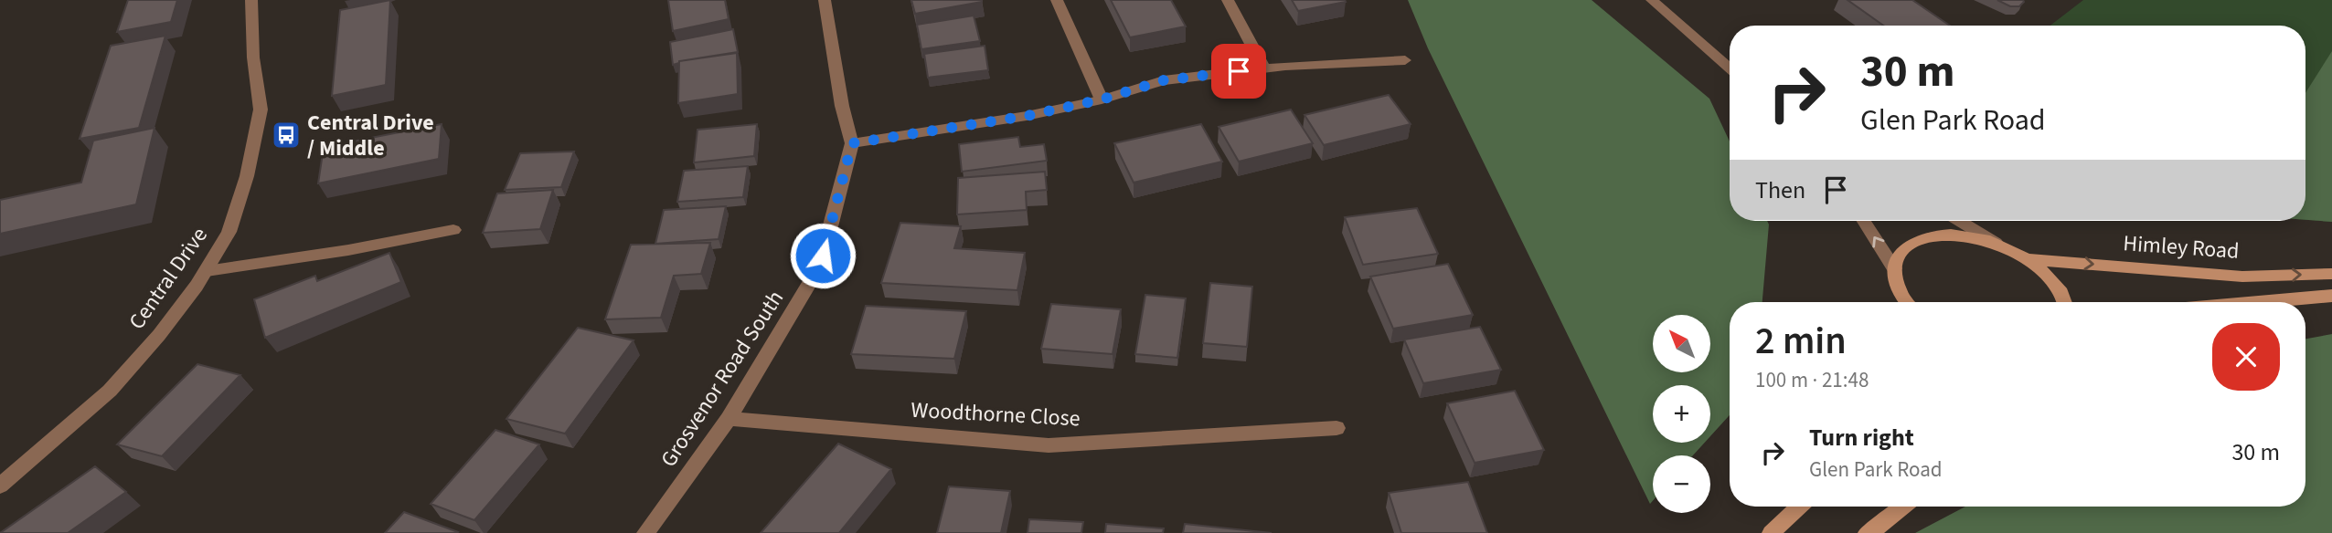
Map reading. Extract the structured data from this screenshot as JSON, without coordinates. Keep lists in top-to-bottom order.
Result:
{
  "streets": {
    "main road": ["Himley Road"],
    "street": ["Central Drive", "Grosvenor Road South", "Woodthorne Close"]
  },
  "crossings": [
    ["Grosvenor Road South", "Woodthorne Close"]
  ],
  "one_way": ["Himley Road"],
  "places": {
    "bus stop": ["Central Drive / Middle"]
  },
  "north": "top left",
  "page": {
    "turn": ["30 m", "Glen Park Road"],
    "then": "Then",
    "heading": ["2 min", "100 m · 21:48"],
    "map_buttons": ["+", "−"],
    "list": [
      {
        "name": "Turn right",
        "note": "Glen Park Road",
        "value": "30 m"
      }
    ]
  }
}
